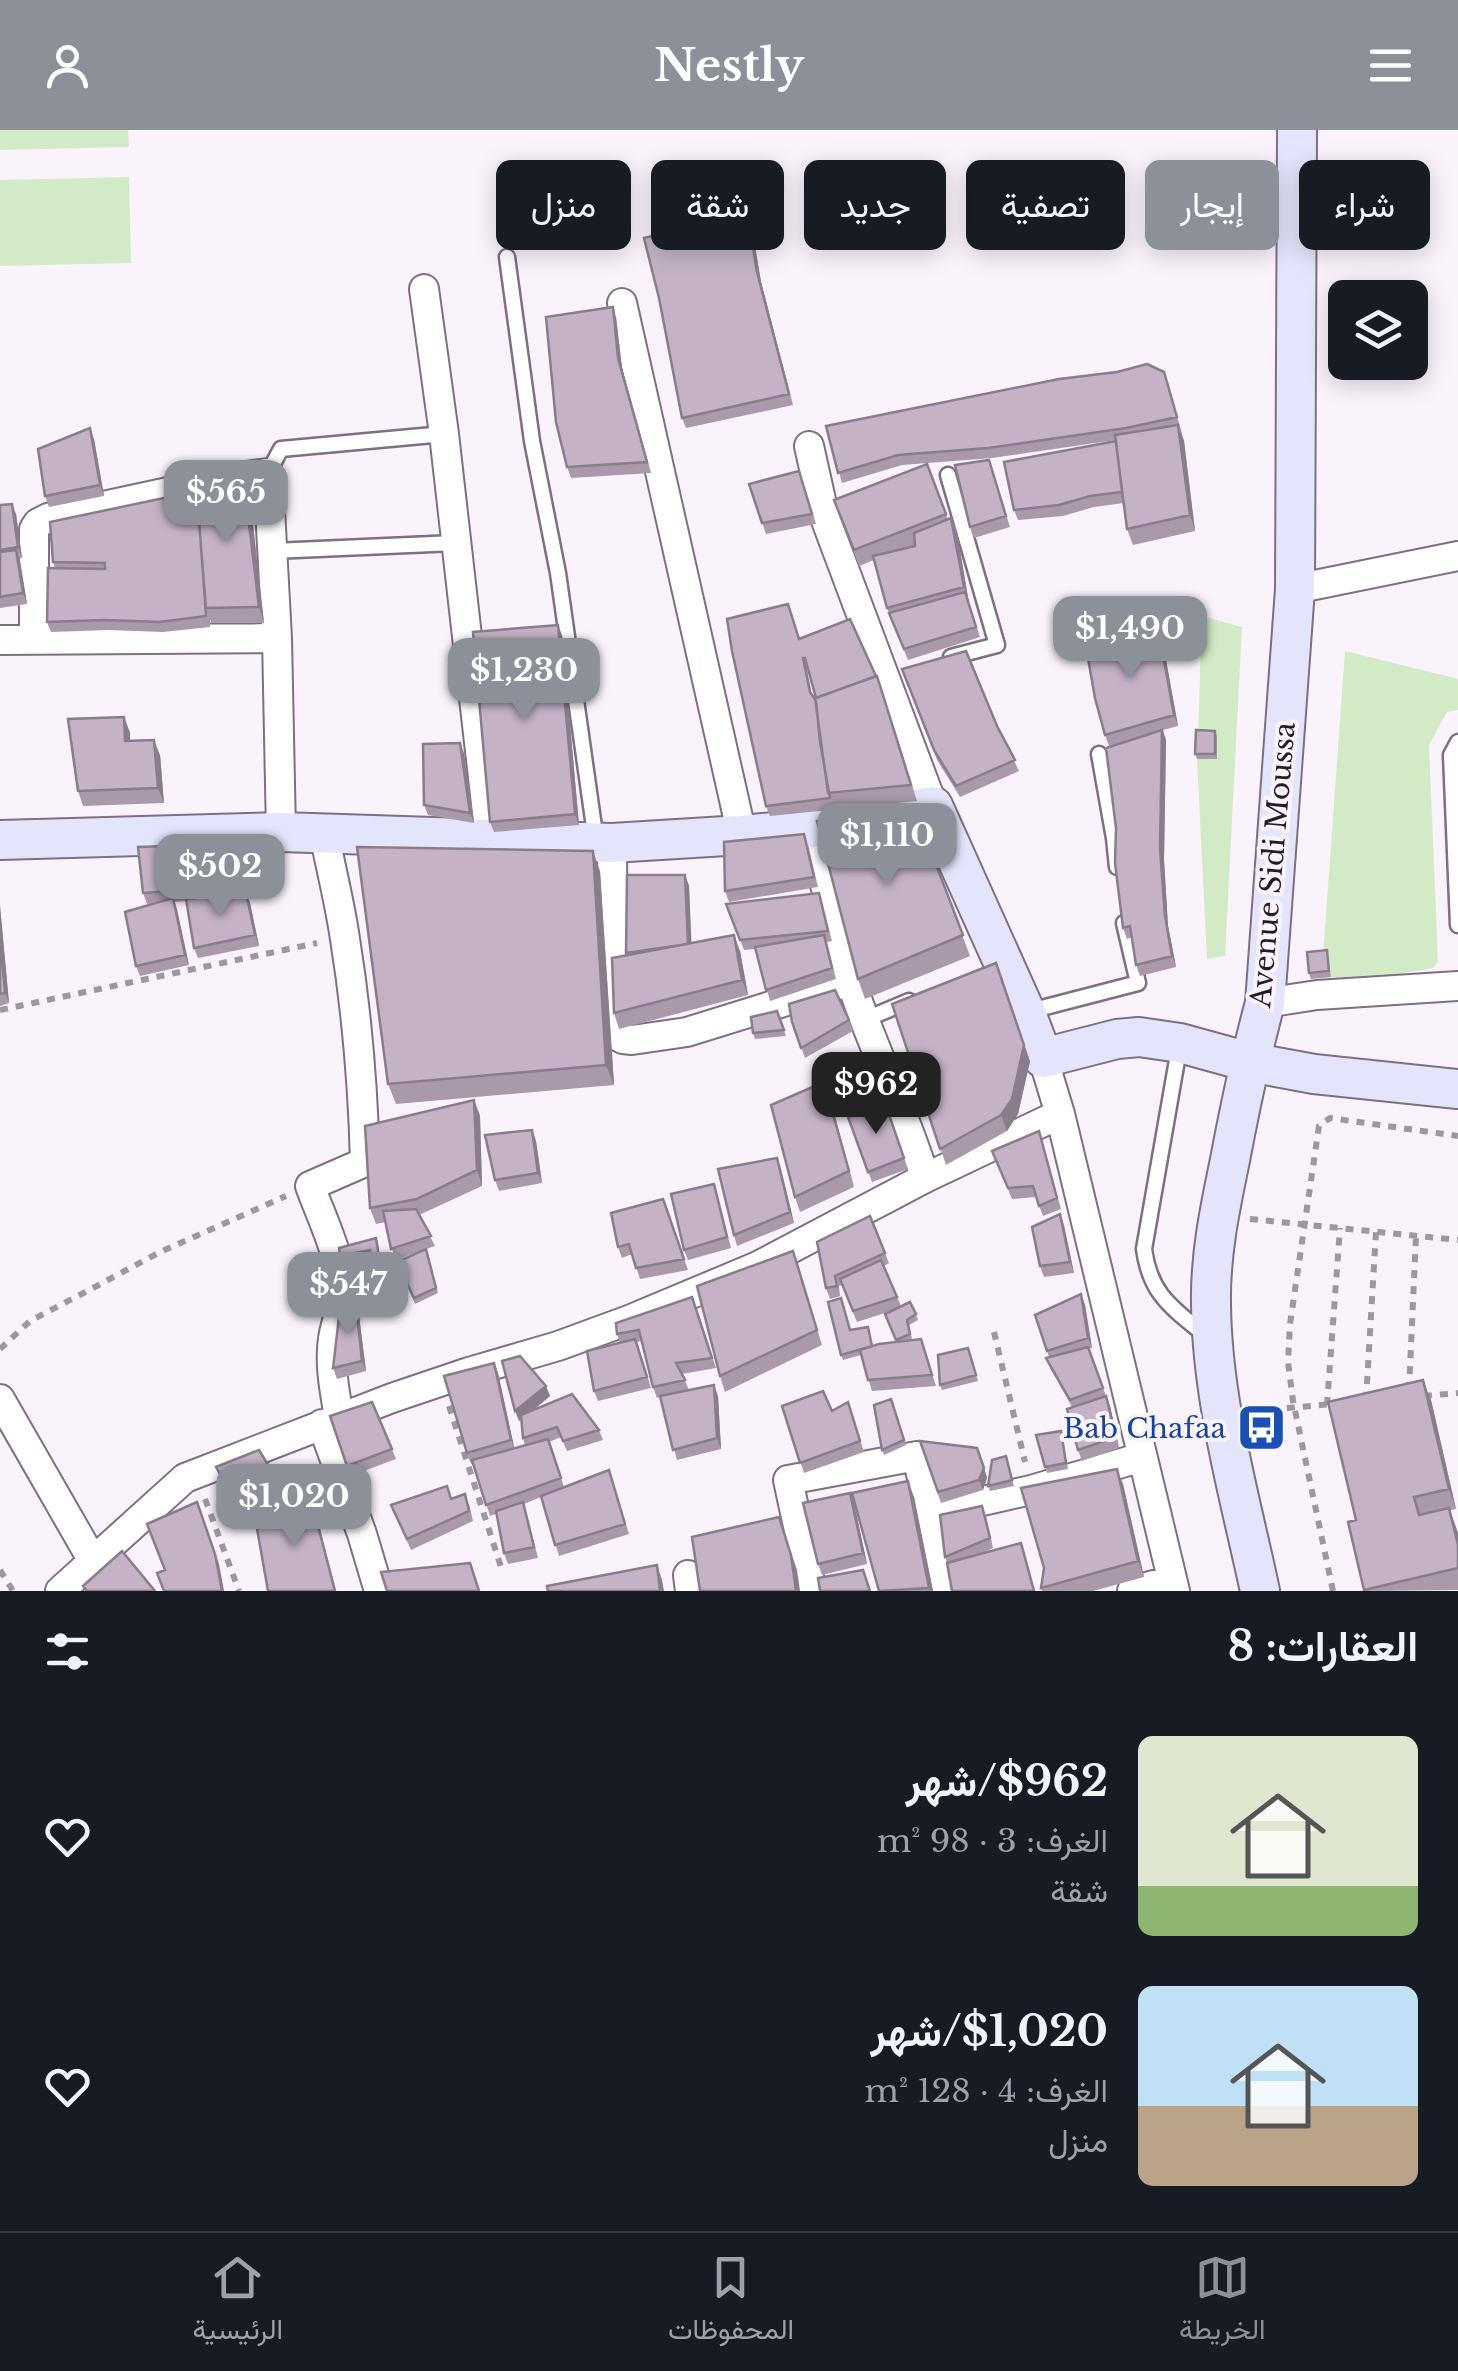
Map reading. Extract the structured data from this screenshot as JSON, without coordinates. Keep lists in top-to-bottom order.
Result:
{
  "streets": {
    "street": ["Avenue Sidi Moussa"]
  },
  "places": {
    "bus stop": ["Bab Chafaa"]
  },
  "page": {
    "header": "Nestly",
    "chip": [
      "شراء",
      "إيجار",
      "تصفية",
      "جديد",
      "شقة",
      "منزل"
    ],
    "price": [
      "$565",
      "$1,490",
      "$1,230",
      "$1,110",
      "$502",
      "$962",
      "$547",
      "$1,020"
    ],
    "heading": "العقارات: 8",
    "list": [
      {
        "name": "$962/شهر",
        "note": "الغرف: 3 · 98 m² · شقة"
      },
      {
        "name": "$1,020/شهر",
        "note": "الغرف: 4 · 128 m² · منزل"
      }
    ],
    "tabs": ["الخريطة", "المحفوظات", "الرئيسية"]
  }
}
